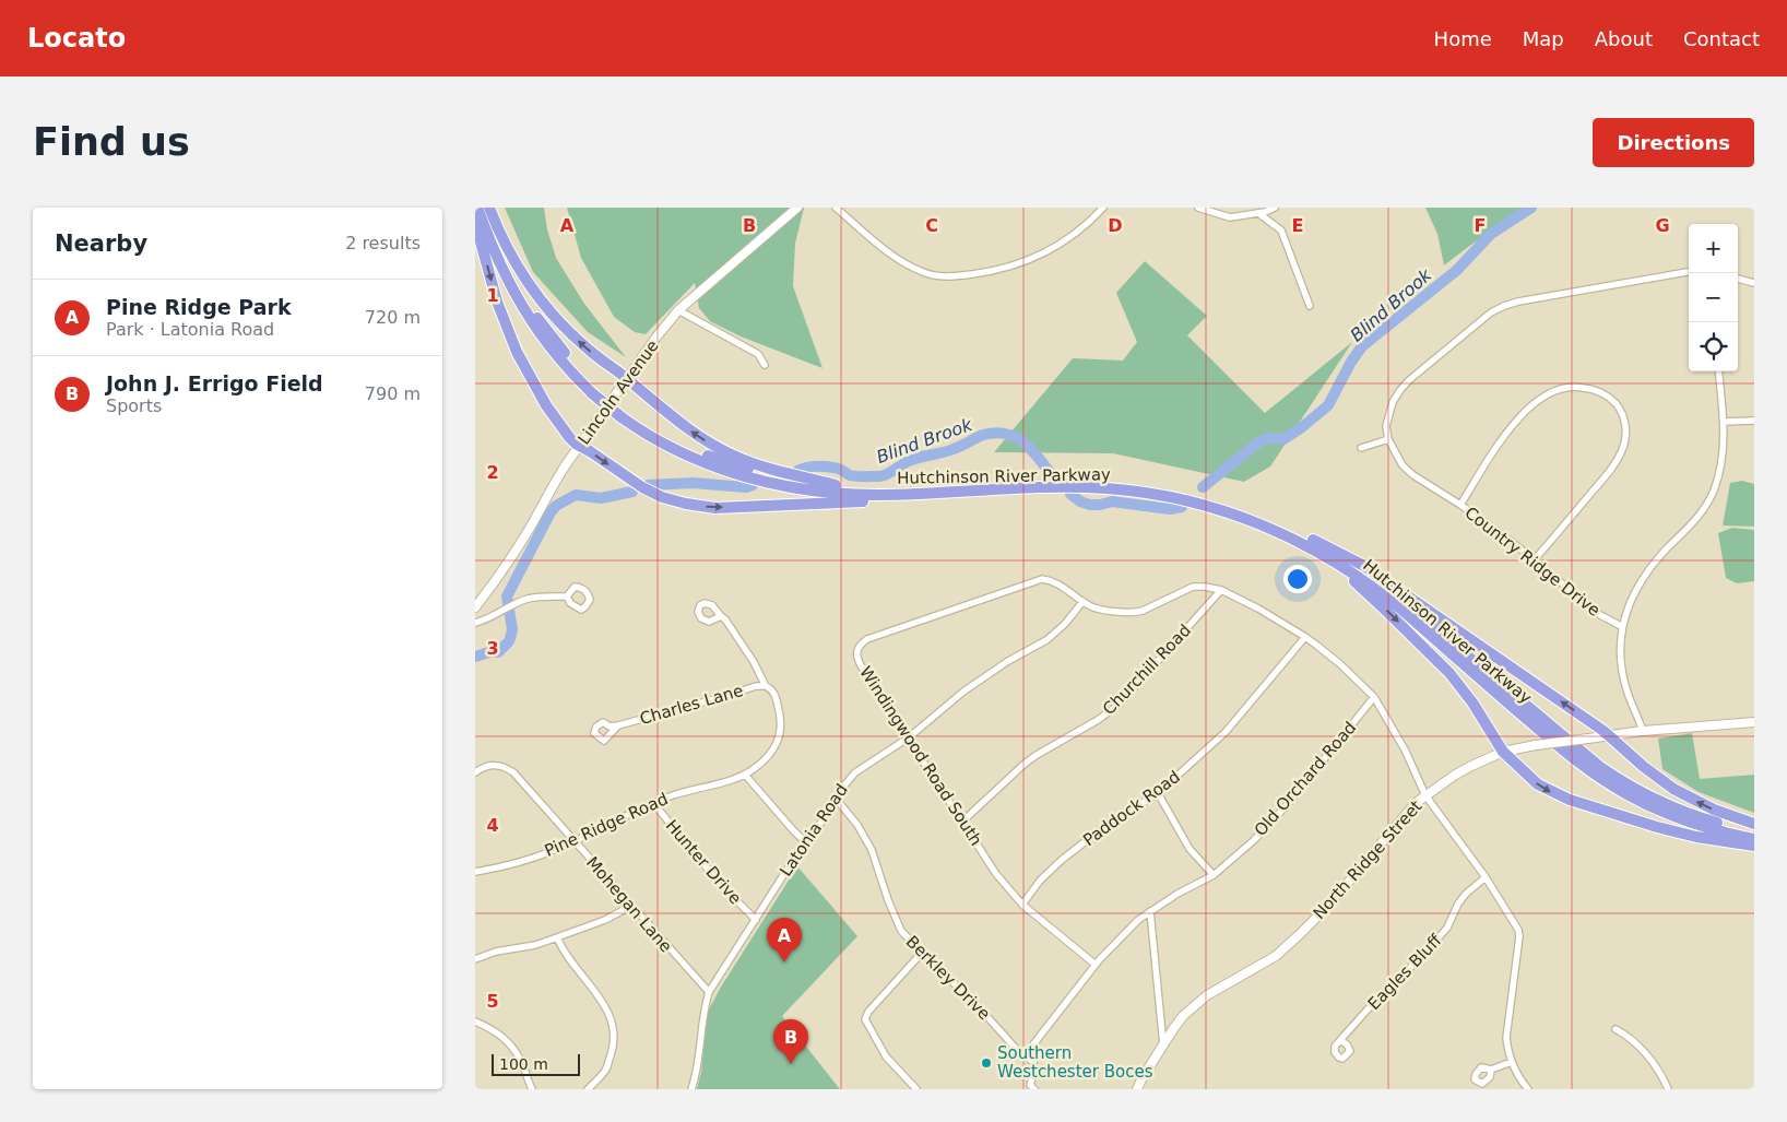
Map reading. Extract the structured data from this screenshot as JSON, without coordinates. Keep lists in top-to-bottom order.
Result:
{
  "streets": {
    "highway": ["Hutchinson River Parkway"],
    "street": [
      "Lincoln Avenue",
      "Country Ridge Drive",
      "Churchill Road",
      "Charles Lane",
      "Windingwood Road South",
      "Old Orchard Road",
      "Paddock Road",
      "Pine Ridge Road",
      "Latonia Road",
      "North Ridge Street",
      "Hunter Drive",
      "Mohegan Lane",
      "Eagles Bluff",
      "Berkley Drive"
    ]
  },
  "crossings": [
    ["Churchill Road", "Windingwood Road South"],
    ["Windingwood Road South", "Old Orchard Road"],
    ["Windingwood Road South", "Paddock Road"],
    ["Windingwood Road South", "Latonia Road"],
    ["Old Orchard Road", "Berkley Drive"],
    ["Pine Ridge Road", "Hunter Drive"],
    ["Pine Ridge Road", "Mohegan Lane"],
    ["Latonia Road", "Hunter Drive"],
    ["Latonia Road", "Mohegan Lane"],
    ["Latonia Road", "Berkley Drive"]
  ],
  "water": ["Blind Brook"],
  "places": ["Southern Westchester Boces"],
  "scale_bar": "100 m",
  "page": {
    "header": "Locato",
    "nav": [
      "Home",
      "Map",
      "About",
      "Contact"
    ],
    "buttons": "Directions",
    "title": "Find us",
    "heading": ["Nearby", "2 results"],
    "map_buttons": ["+", "−"],
    "list": [
      {
        "mark": "A",
        "name": "Pine Ridge Park",
        "note": "Park · Latonia Road",
        "value": "720 m"
      },
      {
        "mark": "B",
        "name": "John J. Errigo Field",
        "note": "Sports",
        "value": "790 m"
      }
    ],
    "pins": ["A", "B"],
    "scale": "100 m"
  },
  "grid": {
    "columns": [
      "A",
      "B",
      "C",
      "D",
      "E",
      "F",
      "G"
    ],
    "rows": [
      "1",
      "2",
      "3",
      "4",
      "5"
    ]
  }
}
